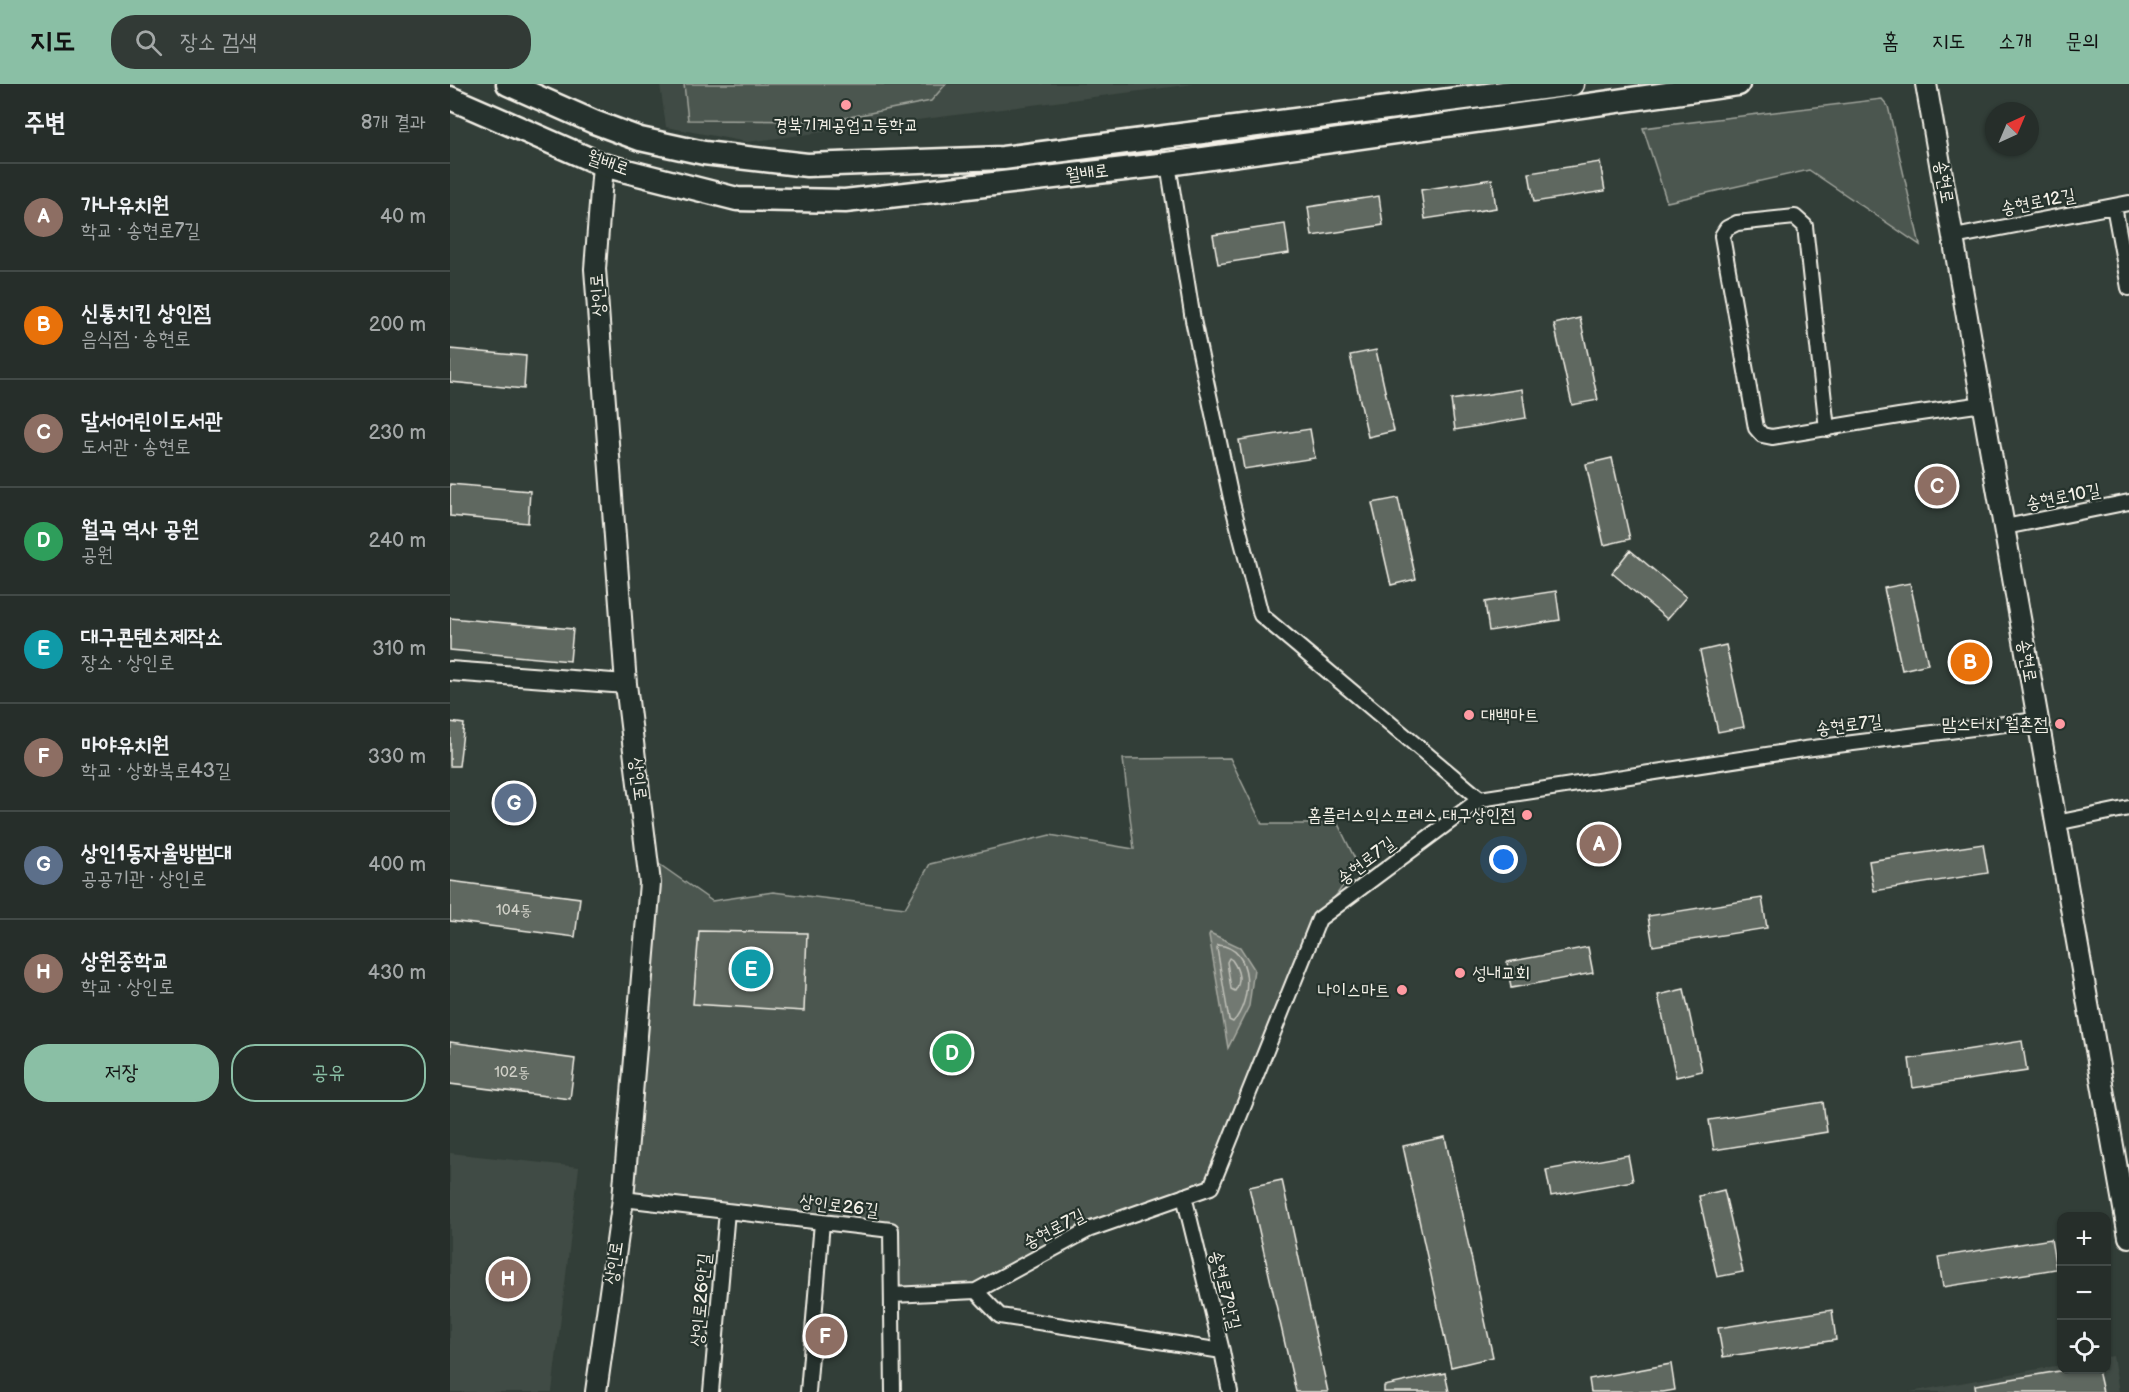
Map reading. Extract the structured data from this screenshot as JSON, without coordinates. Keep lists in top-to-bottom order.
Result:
{
  "streets": {
    "main road": ["월배로", "송현로", "상인로"],
    "street": [
      "송현로12길",
      "송현로10길",
      "송현로7길",
      "상인로26길",
      "송현로7안길",
      "상인로26안길"
    ]
  },
  "crossings": [
    ["월배로", "상인로"],
    ["송현로", "송현로12길"],
    ["송현로", "송현로10길"],
    ["송현로", "송현로7길"],
    ["상인로", "상인로26길"],
    ["송현로7길", "상인로26길"],
    ["송현로7길", "송현로7안길"],
    ["상인로26길", "상인로26안길"]
  ],
  "places": [
    "경북기계공업고등학교",
    "대백마트",
    "맘스터치 월촌점",
    "홈플러스익스프레스 대구상인점",
    "성내교회",
    "나이스마트"
  ],
  "house_numbers": ["104동", "102동"],
  "north": "top right",
  "page": {
    "header": "지도",
    "search": "장소 검색",
    "nav": [
      "홈",
      "지도",
      "소개",
      "문의"
    ],
    "heading": ["주변", "8개 결과"],
    "list": [
      {
        "mark": "A",
        "name": "가나유치원",
        "note": "학교 · 송현로7길",
        "value": "40 m"
      },
      {
        "mark": "B",
        "name": "신통치킨 상인점",
        "note": "음식점 · 송현로",
        "value": "200 m"
      },
      {
        "mark": "C",
        "name": "달서어린이도서관",
        "note": "도서관 · 송현로",
        "value": "230 m"
      },
      {
        "mark": "D",
        "name": "월곡 역사 공원",
        "note": "공원",
        "value": "240 m"
      },
      {
        "mark": "E",
        "name": "대구콘텐츠제작소",
        "note": "장소 · 상인로",
        "value": "310 m"
      },
      {
        "mark": "F",
        "name": "마야유치원",
        "note": "학교 · 상화북로43길",
        "value": "330 m"
      },
      {
        "mark": "G",
        "name": "상인1동자율방범대",
        "note": "공공기관 · 상인로",
        "value": "400 m"
      },
      {
        "mark": "H",
        "name": "상원중학교",
        "note": "학교 · 상인로",
        "value": "430 m"
      }
    ],
    "pins": [
      "C",
      "B",
      "G",
      "A",
      "E",
      "D",
      "H",
      "F"
    ],
    "buttons": ["저장", "공유"],
    "map_buttons": ["+", "−"]
  }
}
